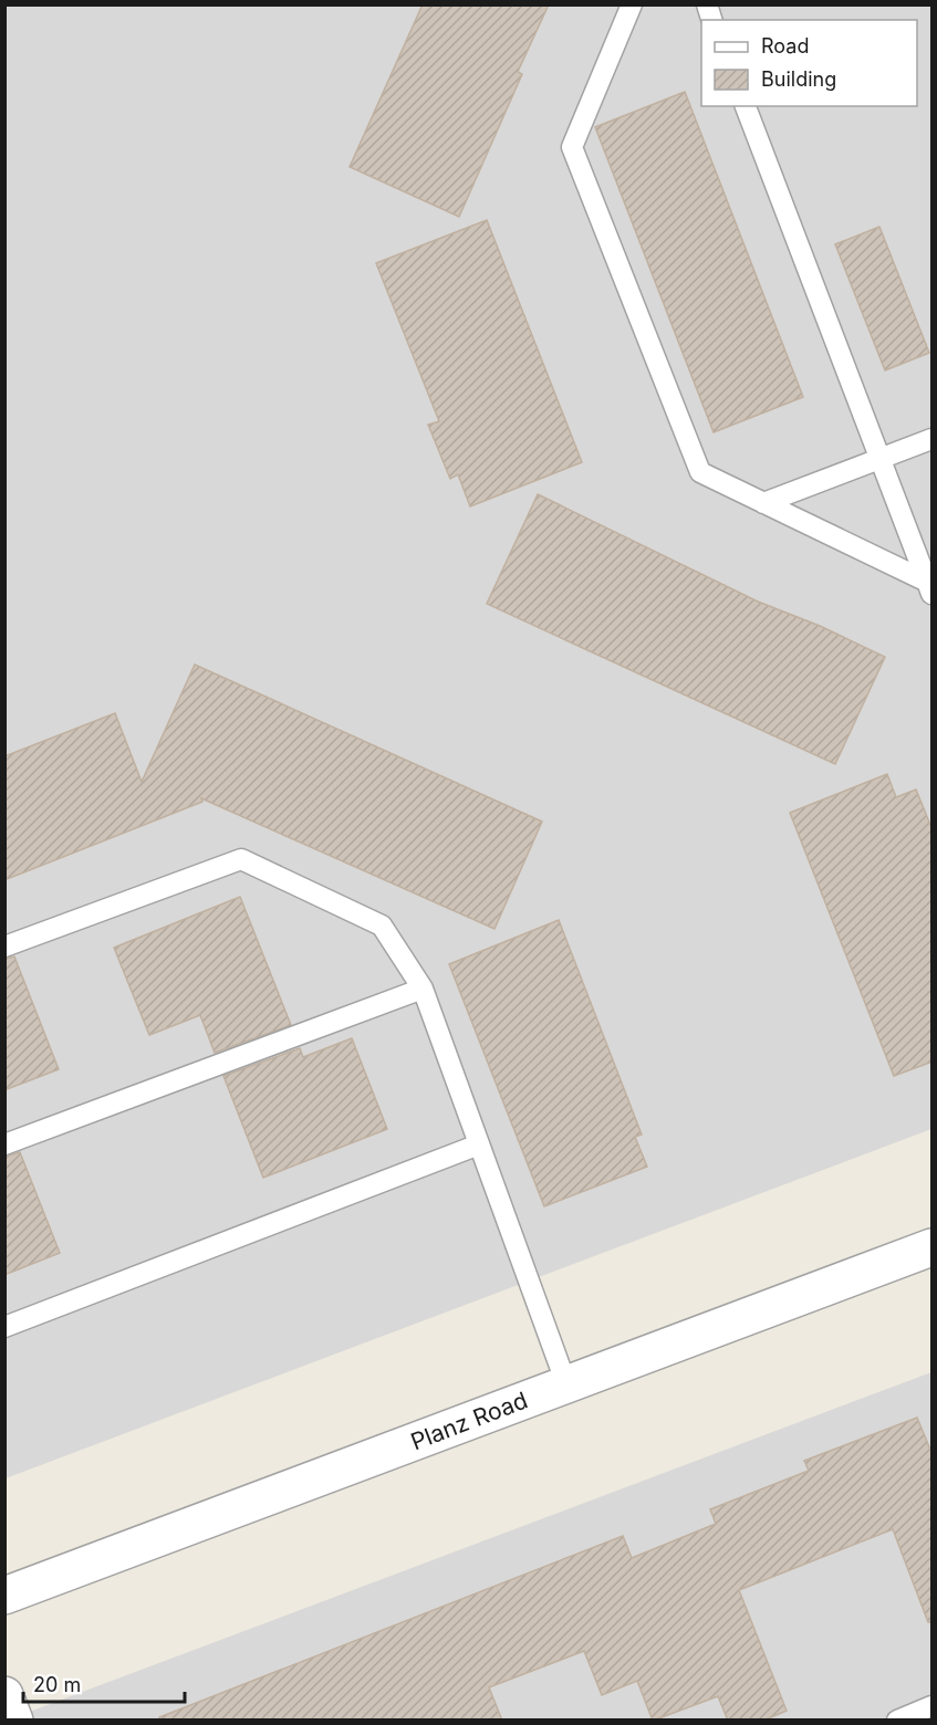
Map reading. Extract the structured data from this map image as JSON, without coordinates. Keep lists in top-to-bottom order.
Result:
{
  "streets": {
    "street": ["Planz Road"]
  },
  "legend": ["Road", "Building"],
  "scale_bar": "20 m"
}
